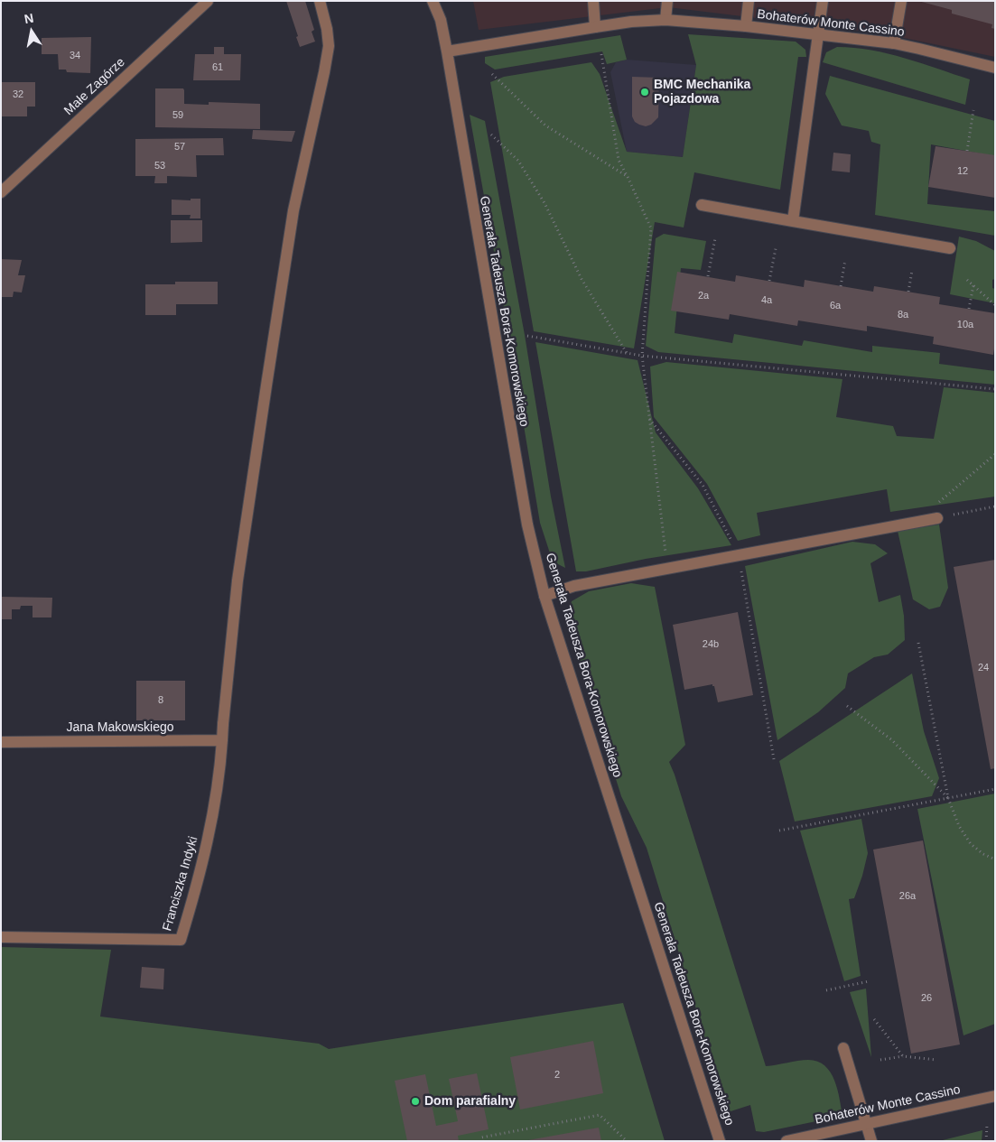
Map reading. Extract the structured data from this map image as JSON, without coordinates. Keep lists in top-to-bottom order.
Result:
{
  "streets": {
    "street": [
      "Bohaterów Monte Cassino",
      "Małe Zagórze",
      "Generała Tadeusza Bora-Komorowskiego",
      "Jana Makowskiego",
      "Franciszka Indyki"
    ]
  },
  "crossings": [
    ["Bohaterów Monte Cassino", "Generała Tadeusza Bora-Komorowskiego"],
    ["Jana Makowskiego", "Franciszka Indyki"]
  ],
  "places": ["BMC Mechanika Pojazdowa", "Dom parafialny"],
  "house_numbers": [
    "34",
    "61",
    "32",
    "59",
    "57",
    "53",
    "12",
    "2a",
    "4a",
    "6a",
    "8a",
    "10a",
    "24b",
    "24",
    "8",
    "26a",
    "26",
    "2"
  ],
  "north": "top"
}
